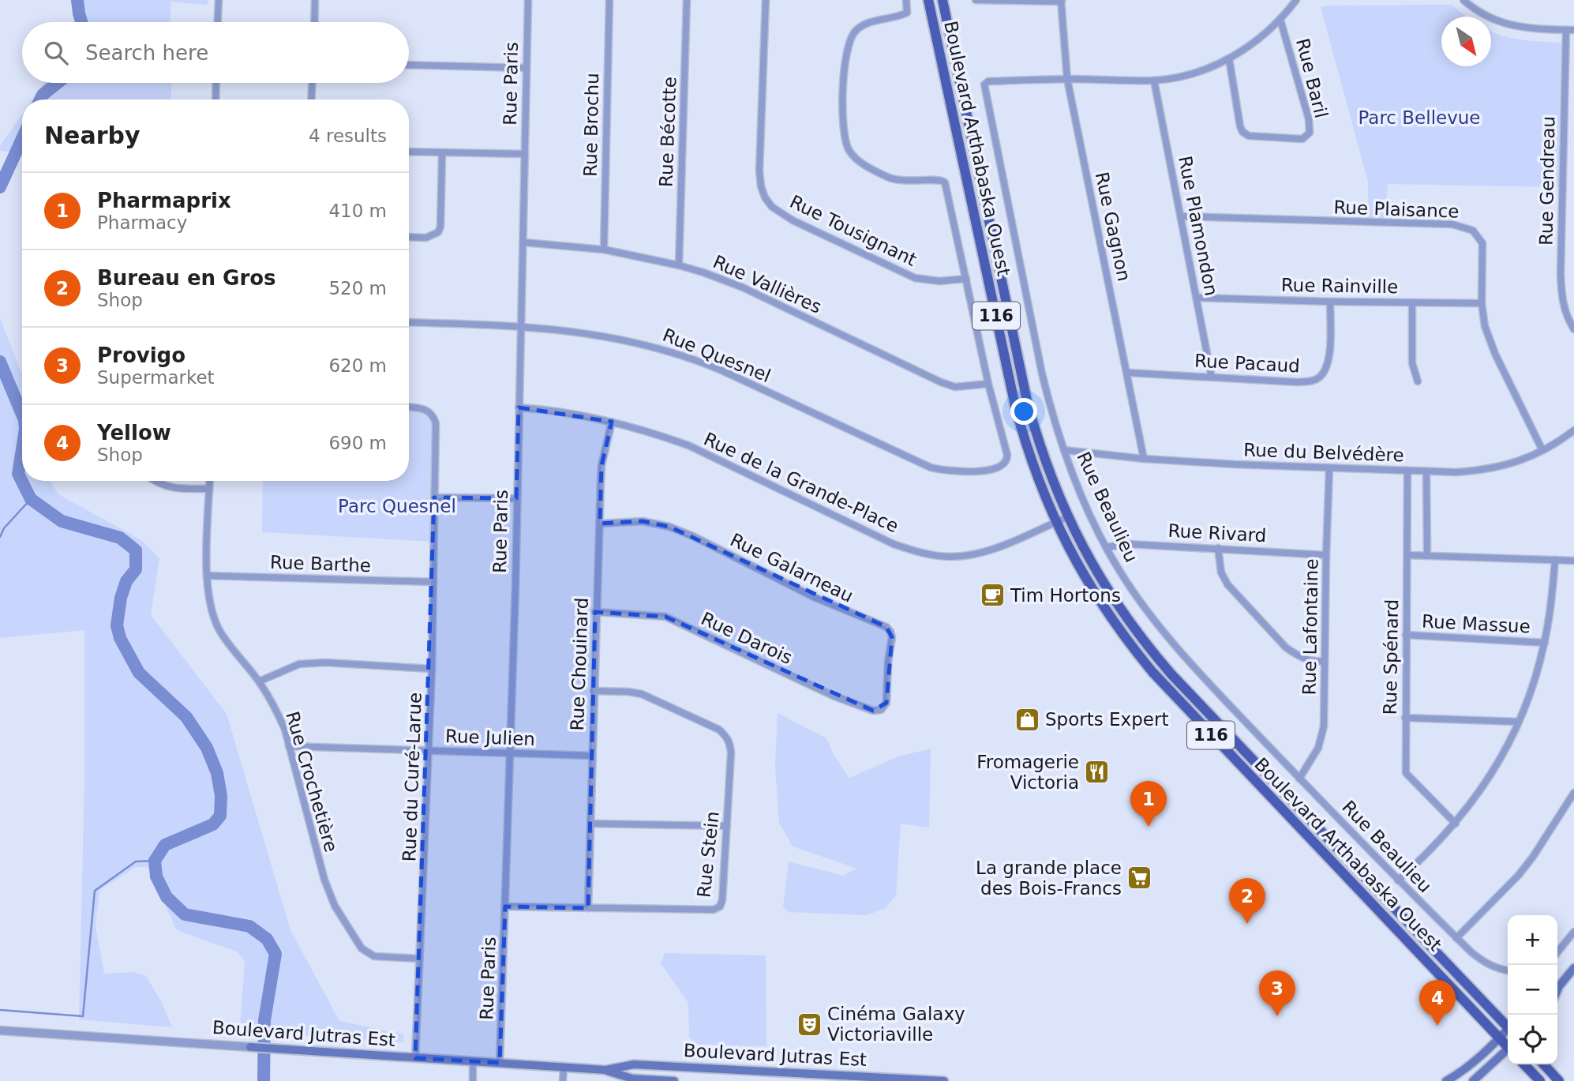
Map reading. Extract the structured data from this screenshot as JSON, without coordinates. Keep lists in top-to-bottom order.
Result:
{
  "streets": {
    "main road": ["Boulevard Arthabaska Ouest", "116", "Boulevard Jutras Est"],
    "street": [
      "Rue Baril",
      "Rue Paris",
      "Rue Brochu",
      "Rue Bécotte",
      "Rue Gendreau",
      "Rue Plaisance",
      "Rue Plamondon",
      "Rue Gagnon",
      "Rue Tousignant",
      "Rue Vallières",
      "Rue Rainville",
      "Rue Quesnel",
      "Rue Pacaud",
      "Rue du Belvédère",
      "Rue de la Grande-Place",
      "Rue Beaulieu",
      "Rue Rivard",
      "Rue Barthe",
      "Rue Galarneau",
      "Rue Massue",
      "Rue Lafontaine",
      "Rue Darois",
      "Rue Spénard",
      "Rue Chouinard",
      "Rue Julien",
      "Rue du Curé-Larue",
      "Rue Crochetière",
      "Rue Stein"
    ]
  },
  "crossings": [
    ["Rue Paris", "Rue Vallières"],
    ["Rue Paris", "Rue Quesnel"],
    ["Rue Paris", "Rue de la Grande-Place"],
    ["Rue Paris", "Rue Julien"],
    ["Rue Paris", "Rue Stein"],
    ["Rue Paris", "Boulevard Jutras Est"],
    ["Rue Brochu", "Rue Vallières"],
    ["Rue Bécotte", "Rue Vallières"],
    ["Boulevard Arthabaska Ouest", "Rue de la Grande-Place"],
    ["Rue Plaisance", "Rue Plamondon"],
    ["Rue Plaisance", "Rue Rainville"],
    ["Rue Plaisance", "Rue du Belvédère"],
    ["Rue Plamondon", "Rue Rainville"],
    ["Rue Plamondon", "Rue Pacaud"],
    ["Rue Gagnon", "Rue Pacaud"],
    ["Rue Gagnon", "Rue du Belvédère"],
    ["Rue Gagnon", "Rue Beaulieu"],
    ["Rue Vallières", "Rue Quesnel"],
    ["Rue Rainville", "Rue Pacaud"],
    ["Rue du Belvédère", "Rue Beaulieu"],
    ["Rue du Belvédère", "Rue Lafontaine"],
    ["Rue du Belvédère", "Rue Spénard"],
    ["Rue de la Grande-Place", "Rue Chouinard"],
    ["Rue Beaulieu", "Rue Rivard"],
    ["Rue Beaulieu", "Rue Lafontaine"],
    ["Rue Rivard", "Rue Lafontaine"],
    ["Rue Barthe", "Rue du Curé-Larue"],
    ["Rue Barthe", "Rue Crochetière"],
    ["Rue Galarneau", "Rue Darois"],
    ["Rue Galarneau", "Rue Chouinard"],
    ["Rue Massue", "Rue Spénard"],
    ["Rue Darois", "Rue Chouinard"],
    ["Rue Chouinard", "Rue Julien"],
    ["Rue Chouinard", "Rue Stein"],
    ["Rue Julien", "Rue du Curé-Larue"],
    ["Rue Julien", "Rue Crochetière"],
    ["Rue du Curé-Larue", "Rue Crochetière"],
    ["Rue du Curé-Larue", "Boulevard Jutras Est"]
  ],
  "parks": ["Parc Bellevue", "Parc Quesnel"],
  "places": {
    "cafe": ["Tim Hortons"],
    "shop": ["Sports Expert"],
    "restaurant": ["Fromagerie Victoria"],
    "supermarket": ["La grande place des Bois-Francs"],
    "theatre": ["Cinéma Galaxy Victoriaville"]
  },
  "north": "bottom right",
  "page": {
    "search": "Search here",
    "heading": ["Nearby", "4 results"],
    "list": [
      {
        "mark": "1",
        "name": "Pharmaprix",
        "note": "Pharmacy",
        "value": "410 m"
      },
      {
        "mark": "2",
        "name": "Bureau en Gros",
        "note": "Shop",
        "value": "520 m"
      },
      {
        "mark": "3",
        "name": "Provigo",
        "note": "Supermarket",
        "value": "620 m"
      },
      {
        "mark": "4",
        "name": "Yellow",
        "note": "Shop",
        "value": "690 m"
      }
    ],
    "pins": [
      "1",
      "2",
      "3",
      "4"
    ],
    "map_buttons": ["+", "−"]
  }
}
